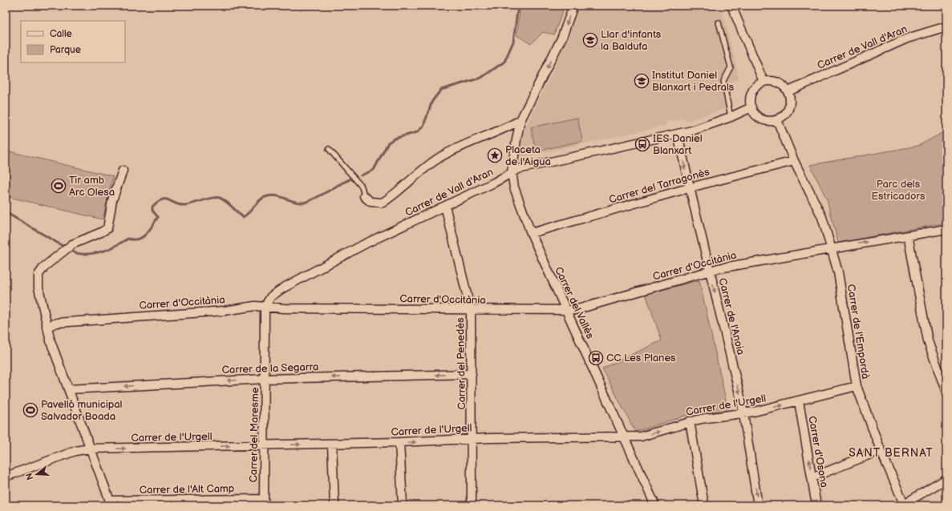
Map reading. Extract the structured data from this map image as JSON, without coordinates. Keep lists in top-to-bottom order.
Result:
{
  "streets": {
    "street": [
      "Carrer de Vall d'Aran",
      "Carrer del Tarragonès",
      "Carrer d'Occitània",
      "Carrer del Vallès",
      "Carrer de l'Anoia",
      "Carrer de l'Empordà",
      "Carrer del Penedès",
      "Carrer de la Segarra",
      "Carrer de l'Urgell",
      "Carrer del Maresme",
      "Carrer d'Osona",
      "Carrer de l'Alt Camp"
    ]
  },
  "crossings": [
    ["Carrer de Vall d'Aran", "Carrer d'Occitània"],
    ["Carrer de Vall d'Aran", "Carrer del Vallès"],
    ["Carrer de Vall d'Aran", "Carrer de l'Anoia"],
    ["Carrer de Vall d'Aran", "Carrer de l'Empordà"],
    ["Carrer de Vall d'Aran", "Carrer del Penedès"],
    ["Carrer de Vall d'Aran", "Carrer del Maresme"],
    ["Carrer del Tarragonès", "Carrer del Vallès"],
    ["Carrer del Tarragonès", "Carrer de l'Anoia"],
    ["Carrer del Tarragonès", "Carrer de l'Empordà"],
    ["Carrer d'Occitània", "Carrer del Vallès"],
    ["Carrer d'Occitània", "Carrer de l'Anoia"],
    ["Carrer d'Occitània", "Carrer de l'Empordà"],
    ["Carrer d'Occitània", "Carrer del Penedès"],
    ["Carrer d'Occitània", "Carrer del Maresme"],
    ["Carrer del Vallès", "Carrer de l'Urgell"],
    ["Carrer de l'Anoia", "Carrer de l'Urgell"],
    ["Carrer de l'Empordà", "Carrer de l'Urgell"],
    ["Carrer del Penedès", "Carrer de la Segarra"],
    ["Carrer del Penedès", "Carrer de l'Urgell"],
    ["Carrer de la Segarra", "Carrer del Maresme"],
    ["Carrer de l'Urgell", "Carrer del Maresme"],
    ["Carrer de l'Urgell", "Carrer d'Osona"],
    ["Carrer del Maresme", "Carrer de l'Alt Camp"]
  ],
  "one_way": [
    "Carrer de l'Anoia",
    "Carrer de la Segarra",
    "Carrer de l'Urgell",
    "Carrer d'Osona"
  ],
  "districts": ["SANT BERNAT"],
  "parks": ["Parc dels Estricadors"],
  "places": {
    "school or university": ["Llar d'infants la Baldufa", "Institut Daniel Blanxart i Pedrals"],
    "bus stop": ["IES Daniel Blanxart", "CC Les Planes"],
    "place": ["Placeta de l'Aigua"],
    "sports": ["Tir amb Arc Olesa", "Pavelló municipal Salvador Boada"]
  },
  "legend": ["Calle", "Parque"],
  "north": "left"
}
